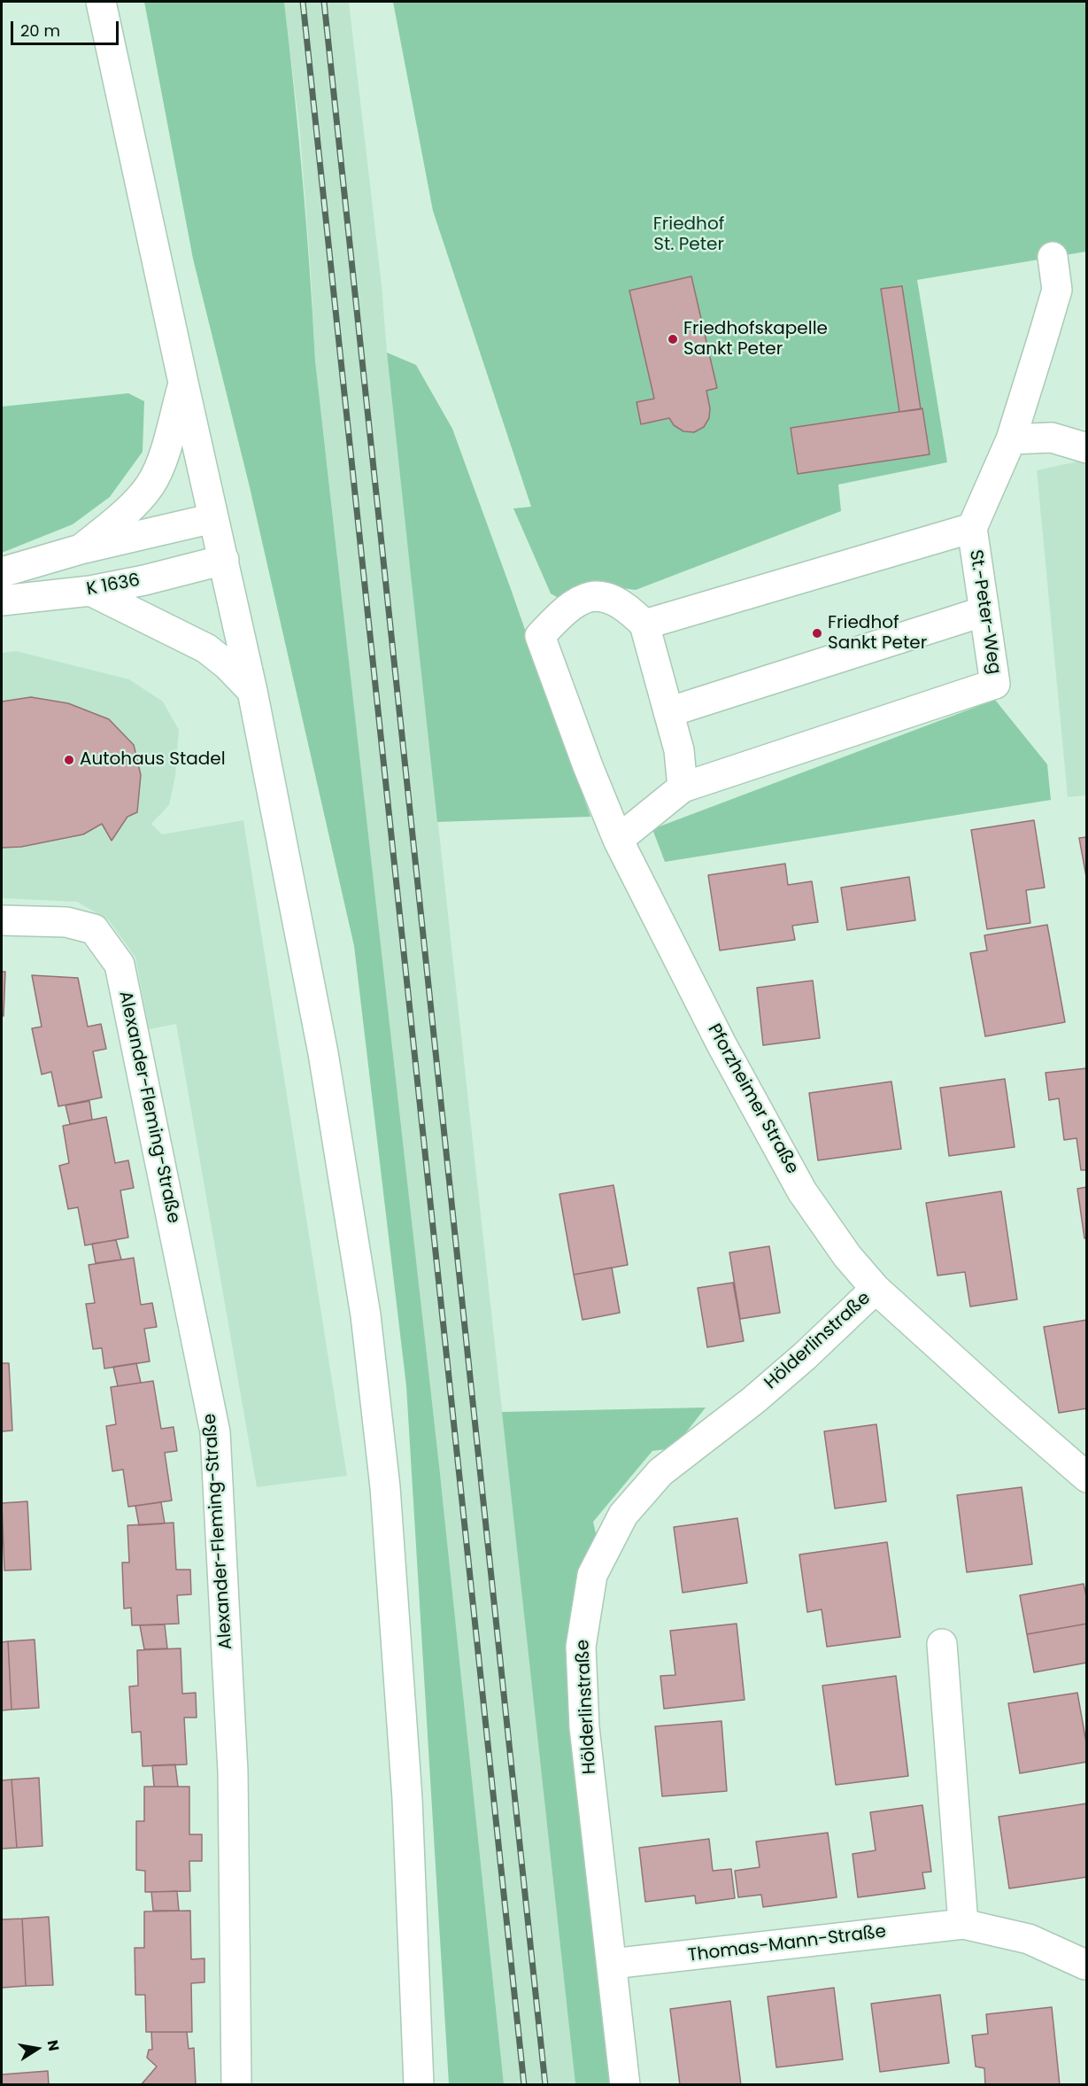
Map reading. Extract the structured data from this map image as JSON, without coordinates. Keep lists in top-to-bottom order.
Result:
{
  "streets": {
    "street": [
      "K 1636",
      "St.-Peter-Weg",
      "Pforzheimer Straße",
      "Alexander-Fleming-Straße",
      "Hölderlinstraße",
      "Thomas-Mann-Straße"
    ]
  },
  "crossings": [
    ["Pforzheimer Straße", "Hölderlinstraße"],
    ["Hölderlinstraße", "Thomas-Mann-Straße"]
  ],
  "parks": ["Friedhof St. Peter"],
  "places": ["Friedhofskapelle Sankt Peter", "Friedhof Sankt Peter", "Autohaus Stadel"],
  "scale_bar": "20 m",
  "north": "right"
}
